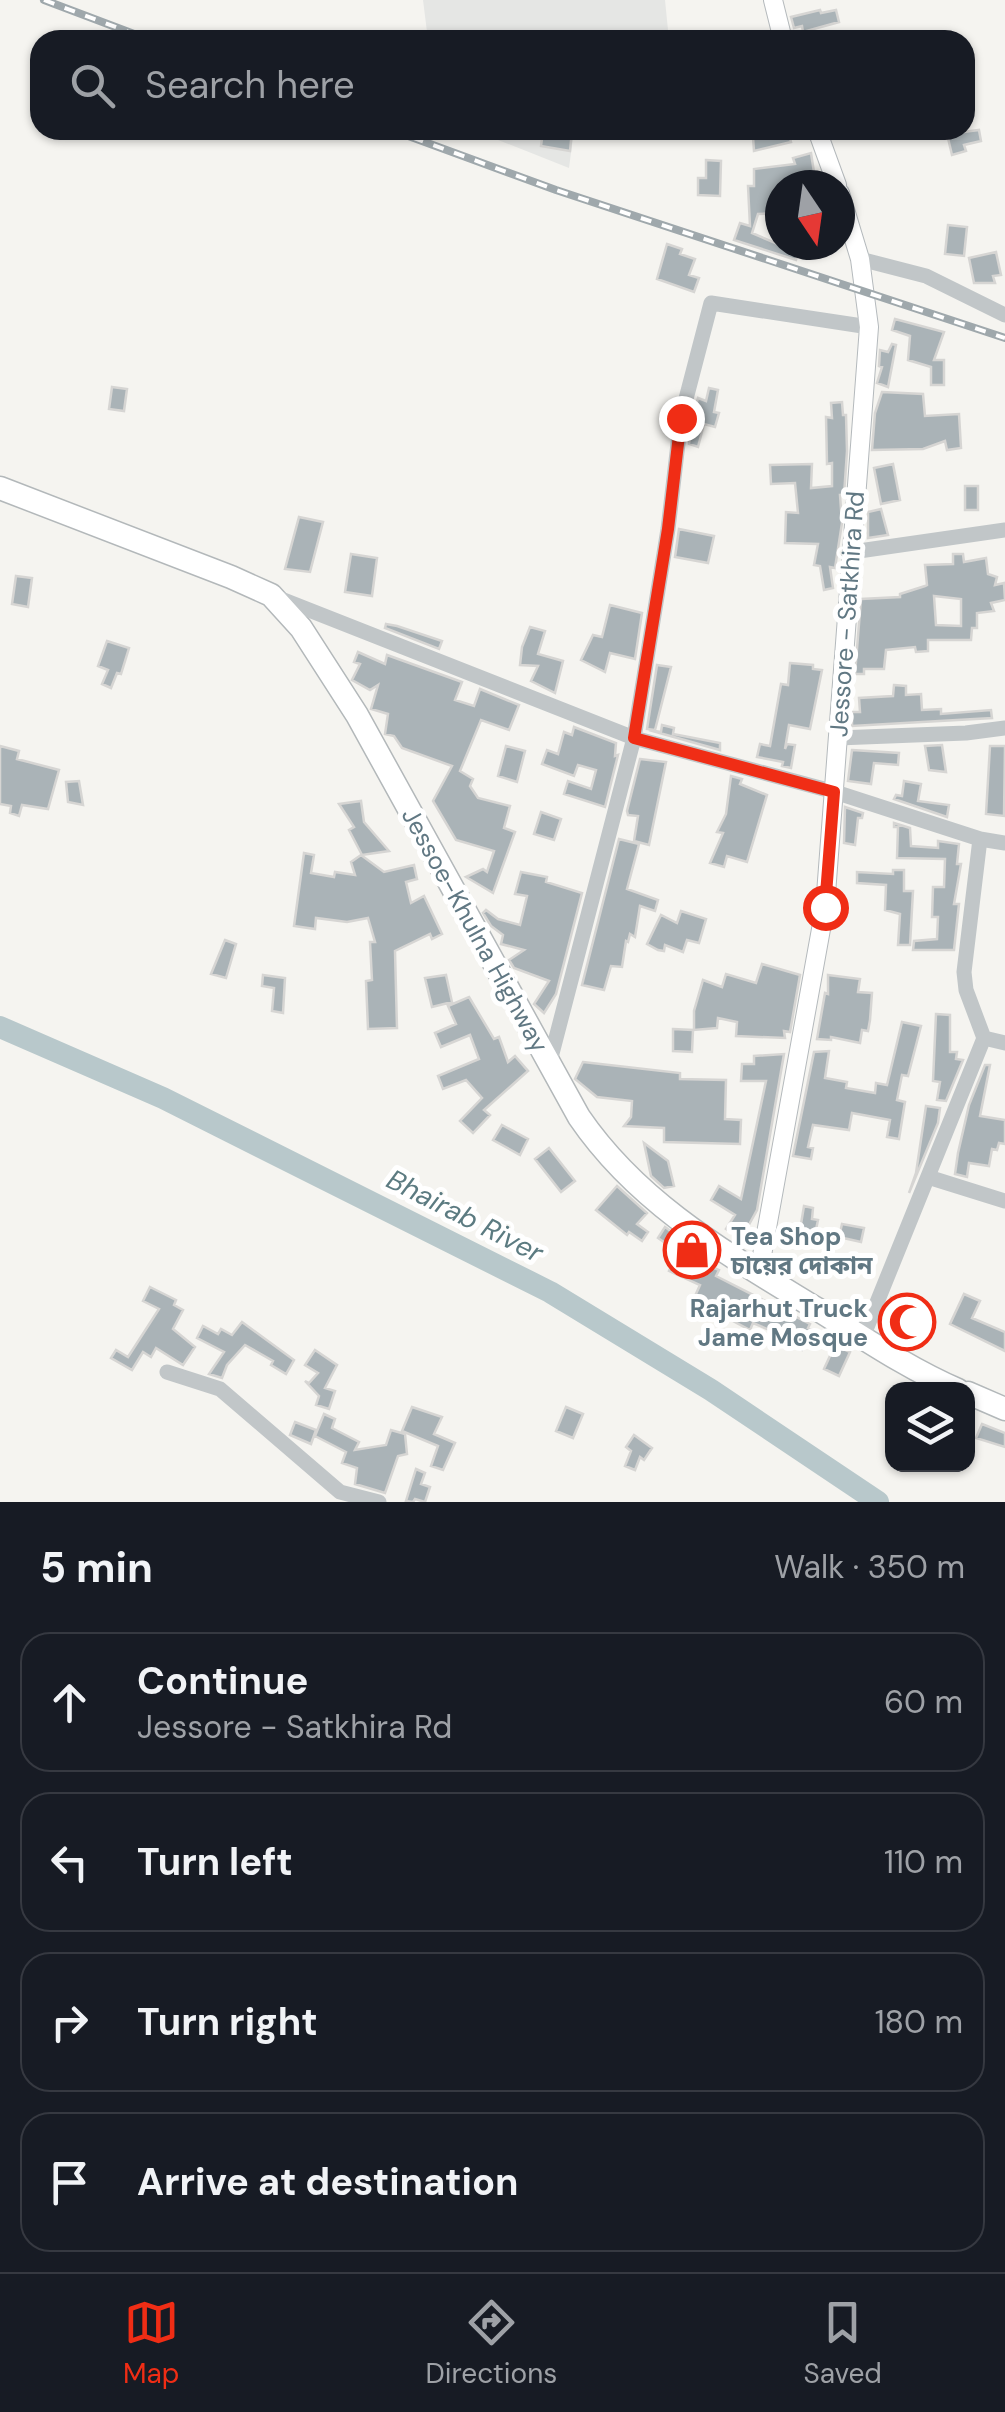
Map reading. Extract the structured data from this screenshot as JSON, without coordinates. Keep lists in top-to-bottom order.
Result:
{
  "streets": {
    "highway": ["Jessoe-Khulna Highway"],
    "main road": ["Jessore - Satkhira Rd"]
  },
  "crossings": [
    ["Jessore - Satkhira Rd", "Jessoe-Khulna Highway"]
  ],
  "water": ["Bhairab River"],
  "places": {
    "shop": ["Tea Shop চায়ের দোকান"],
    "mosque": ["Rajarhut Truck Jame Mosque"]
  },
  "north": "bottom",
  "page": {
    "search": "Search here",
    "heading": ["5 min", "Walk · 350 m"],
    "list": [
      ["Continue", "Jessore - Satkhira Rd", "60 m"],
      ["Turn left", "110 m"],
      ["Turn right", "180 m"],
      "Arrive at destination"
    ],
    "nav": ["Map", "Directions", "Saved"]
  }
}
